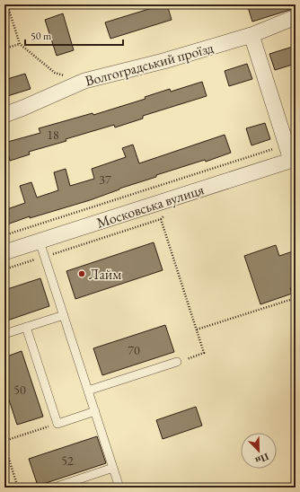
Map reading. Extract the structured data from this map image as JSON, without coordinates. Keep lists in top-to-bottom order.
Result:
{
  "streets": {
    "street": ["Волгоградський проїзд", "Московська вулиця"]
  },
  "places": ["Лайм"],
  "house_numbers": [
    "18",
    "37",
    "70",
    "50",
    "52"
  ],
  "scale_bar": "50 m",
  "north": "bottom right"
}
